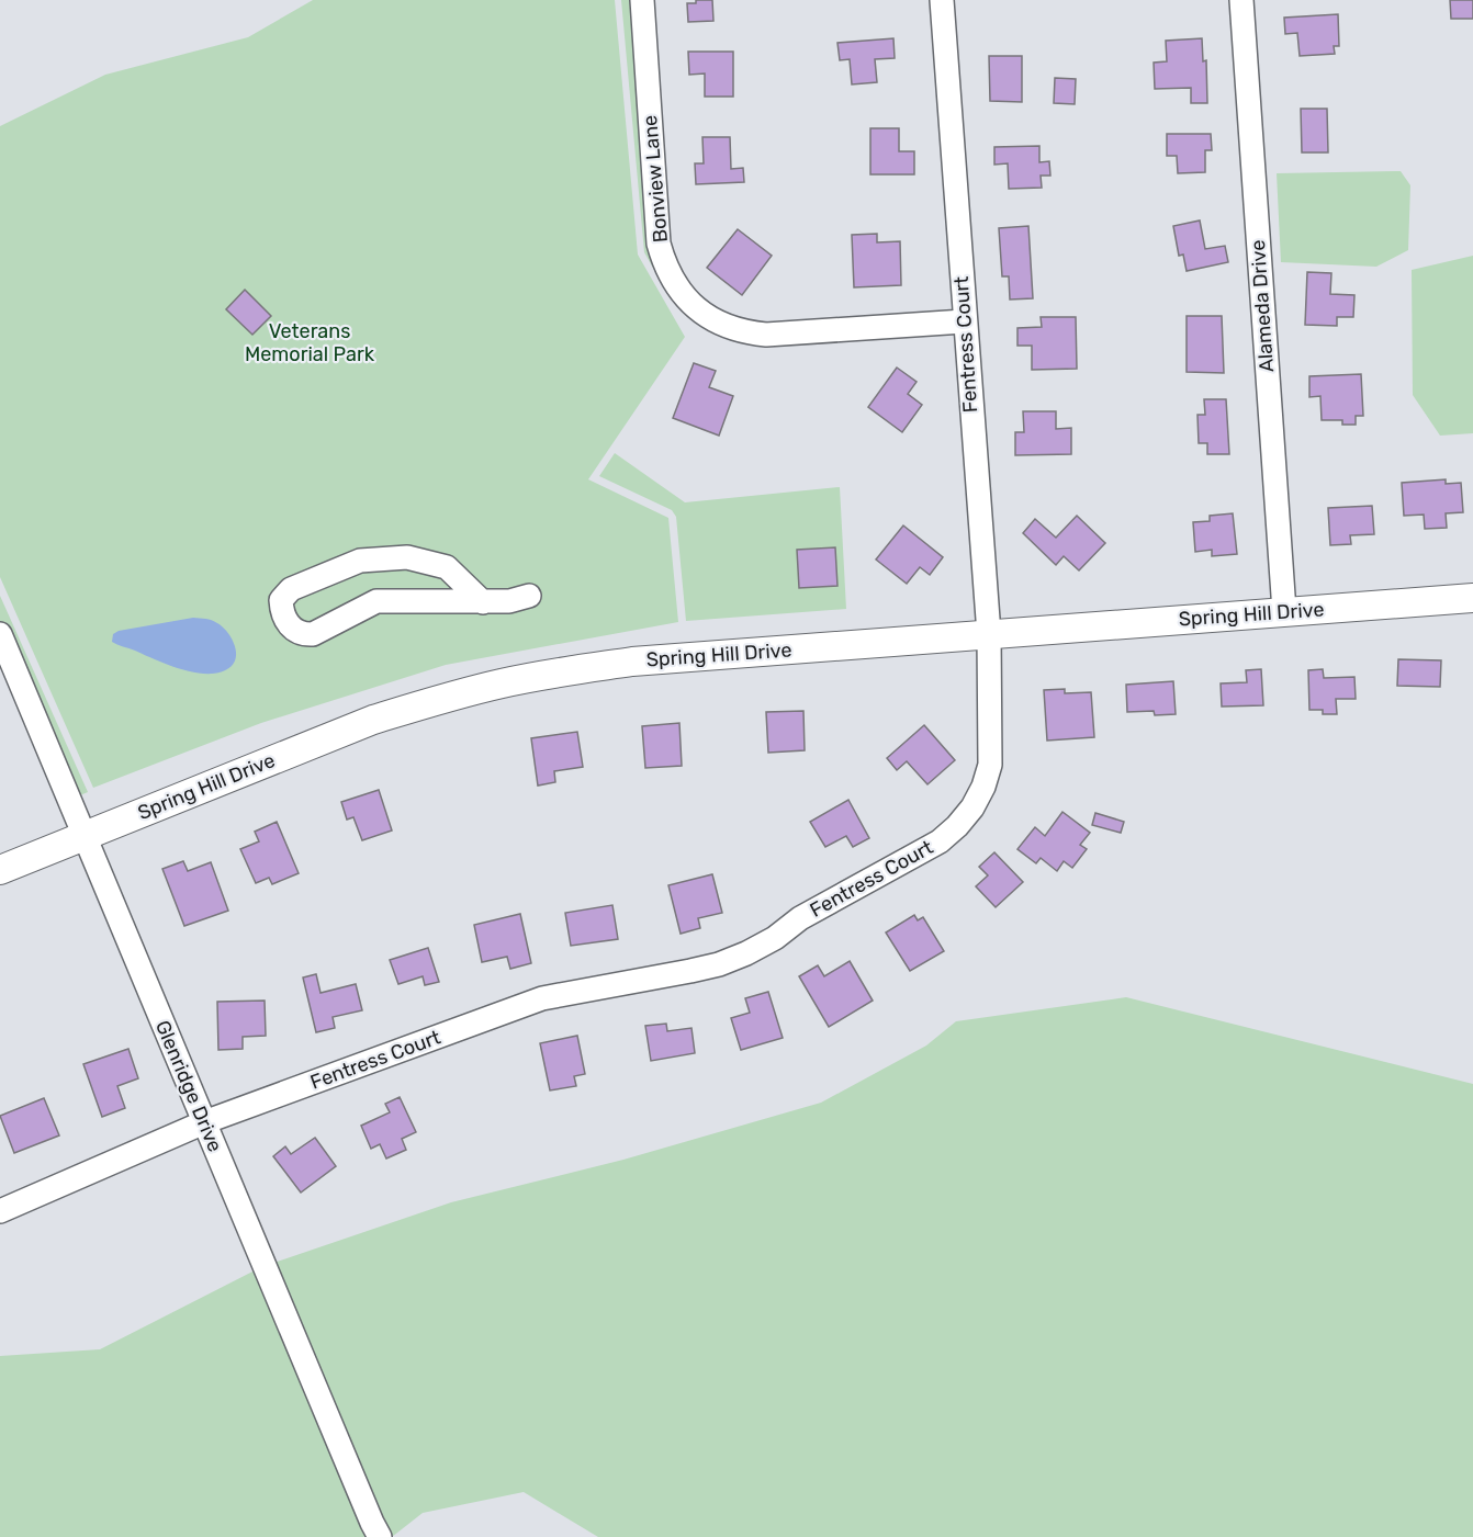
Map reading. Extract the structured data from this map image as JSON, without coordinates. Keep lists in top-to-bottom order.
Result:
{
  "streets": {
    "main road": ["Spring Hill Drive"],
    "street": [
      "Bonview Lane",
      "Alameda Drive",
      "Fentress Court",
      "Glenridge Drive"
    ]
  },
  "crossings": [
    ["Bonview Lane", "Fentress Court"],
    ["Alameda Drive", "Spring Hill Drive"],
    ["Fentress Court", "Spring Hill Drive"],
    ["Fentress Court", "Glenridge Drive"],
    ["Spring Hill Drive", "Glenridge Drive"]
  ],
  "parks": ["Veterans Memorial Park"]
}
